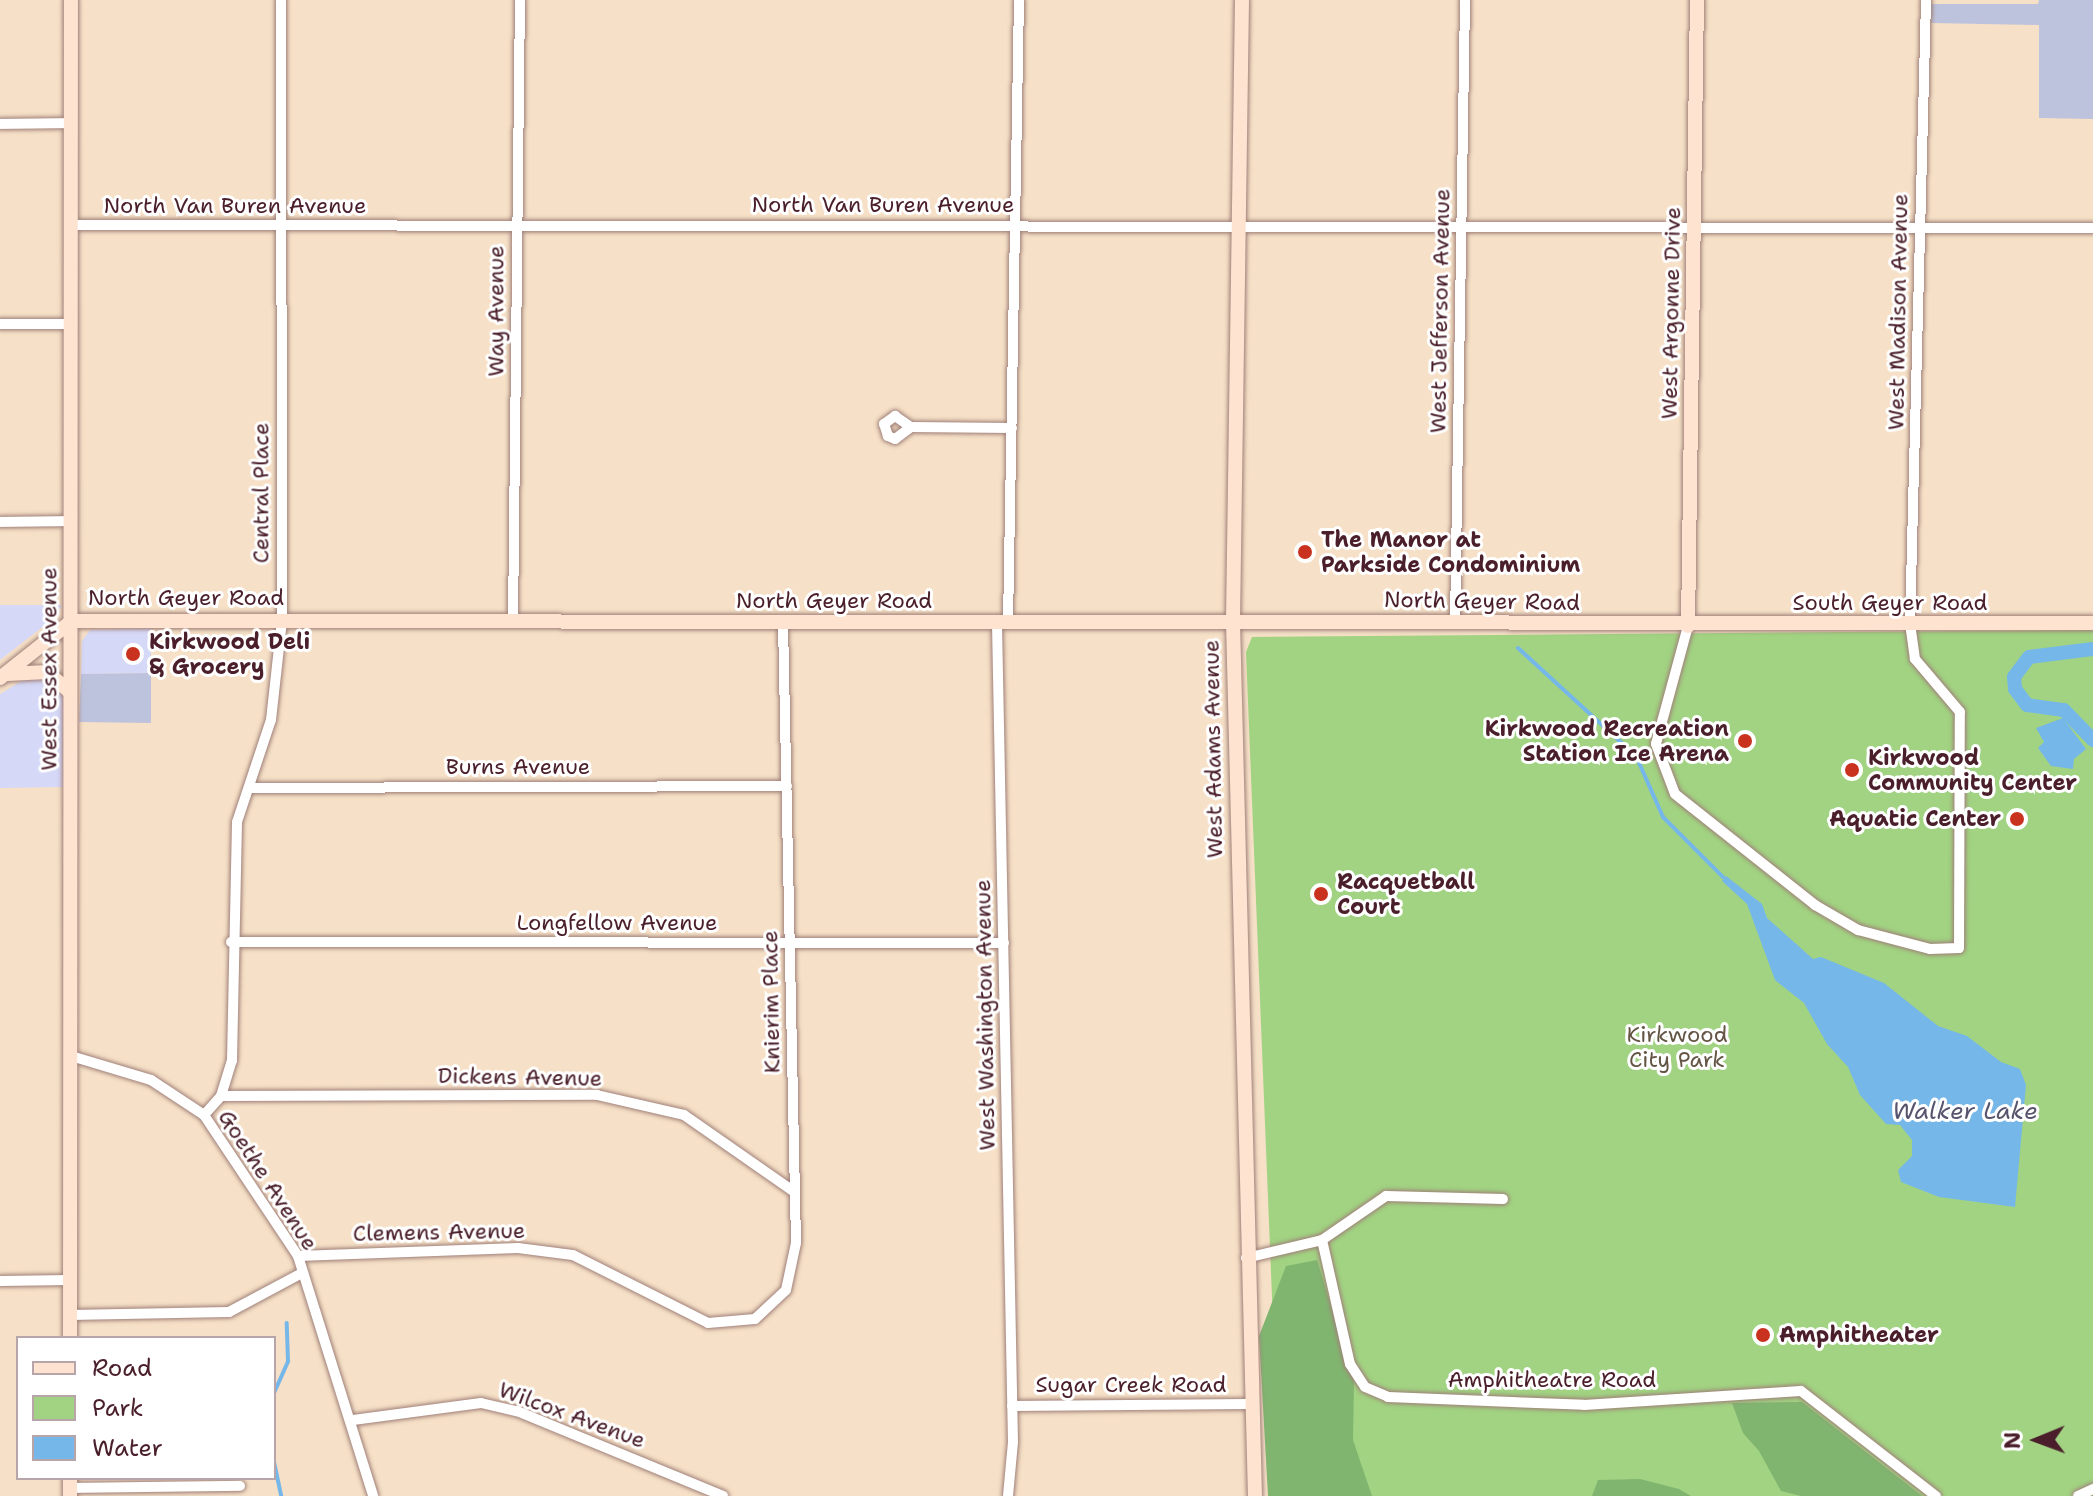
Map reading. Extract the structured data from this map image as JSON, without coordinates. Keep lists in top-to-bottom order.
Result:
{
  "streets": {
    "street": [
      "North Van Buren Avenue",
      "Way Avenue",
      "West Jefferson Avenue",
      "West Madison Avenue",
      "West Argonne Drive",
      "Central Place",
      "North Geyer Road",
      "South Geyer Road",
      "West Essex Avenue",
      "West Adams Avenue",
      "Burns Avenue",
      "Longfellow Avenue",
      "Knierim Place",
      "West Washington Avenue",
      "Dickens Avenue",
      "Goethe Avenue",
      "Clemens Avenue",
      "Amphitheatre Road",
      "Sugar Creek Road",
      "Wilcox Avenue"
    ]
  },
  "crossings": [
    ["North Van Buren Avenue", "Way Avenue"],
    ["North Van Buren Avenue", "West Jefferson Avenue"],
    ["North Van Buren Avenue", "West Madison Avenue"],
    ["North Van Buren Avenue", "West Argonne Drive"],
    ["North Van Buren Avenue", "Central Place"],
    ["North Van Buren Avenue", "West Essex Avenue"],
    ["North Van Buren Avenue", "West Adams Avenue"],
    ["North Van Buren Avenue", "West Washington Avenue"],
    ["Way Avenue", "North Geyer Road"],
    ["West Jefferson Avenue", "North Geyer Road"],
    ["West Madison Avenue", "West Argonne Drive"],
    ["West Madison Avenue", "North Geyer Road"],
    ["West Madison Avenue", "South Geyer Road"],
    ["West Argonne Drive", "North Geyer Road"],
    ["West Argonne Drive", "South Geyer Road"],
    ["Central Place", "North Geyer Road"],
    ["Central Place", "Burns Avenue"],
    ["Central Place", "Longfellow Avenue"],
    ["Central Place", "Dickens Avenue"],
    ["Central Place", "Goethe Avenue"],
    ["North Geyer Road", "South Geyer Road"],
    ["North Geyer Road", "West Essex Avenue"],
    ["North Geyer Road", "West Adams Avenue"],
    ["North Geyer Road", "Knierim Place"],
    ["North Geyer Road", "West Washington Avenue"],
    ["West Essex Avenue", "Goethe Avenue"],
    ["West Adams Avenue", "Sugar Creek Road"],
    ["Burns Avenue", "Knierim Place"],
    ["Longfellow Avenue", "Knierim Place"],
    ["Longfellow Avenue", "West Washington Avenue"],
    ["Knierim Place", "Dickens Avenue"],
    ["Knierim Place", "Clemens Avenue"],
    ["West Washington Avenue", "Sugar Creek Road"],
    ["Goethe Avenue", "Clemens Avenue"],
    ["Goethe Avenue", "Wilcox Avenue"]
  ],
  "water": ["Walker Lake"],
  "parks": ["Kirkwood City Park"],
  "places": [
    "The Manor at Parkside Condominium",
    "Kirkwood Deli & Grocery",
    "Kirkwood Recreation Station Ice Arena",
    "Kirkwood Community Center",
    "Aquatic Center",
    "Racquetball Court",
    "Amphitheater"
  ],
  "legend": ["Road", "Park", "Water"],
  "north": "left"
}
